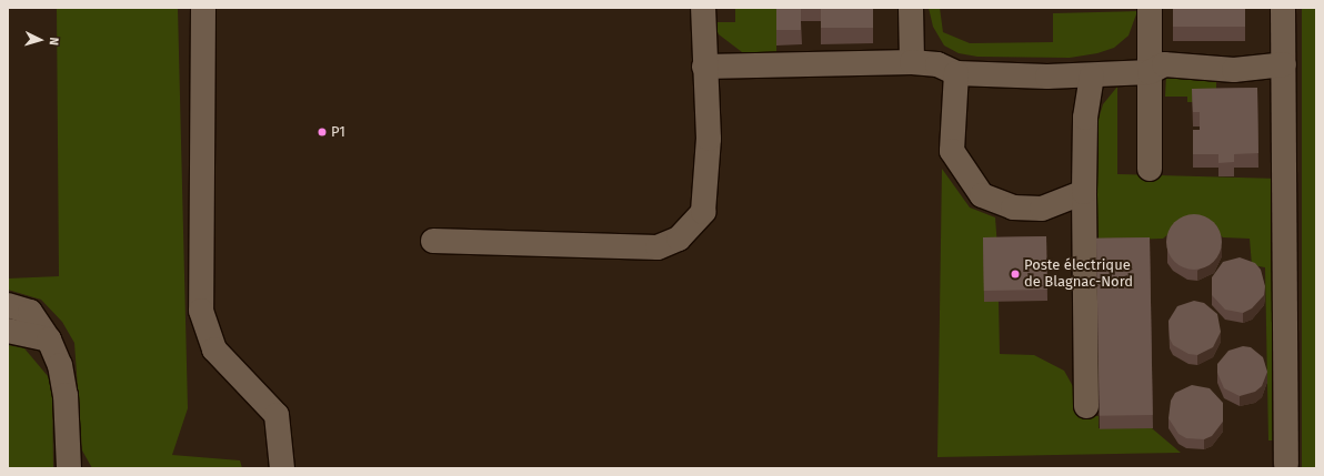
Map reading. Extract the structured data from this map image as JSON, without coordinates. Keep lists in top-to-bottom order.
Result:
{
  "places": ["P1", "Poste électrique de Blagnac-Nord"],
  "north": "right"
}
